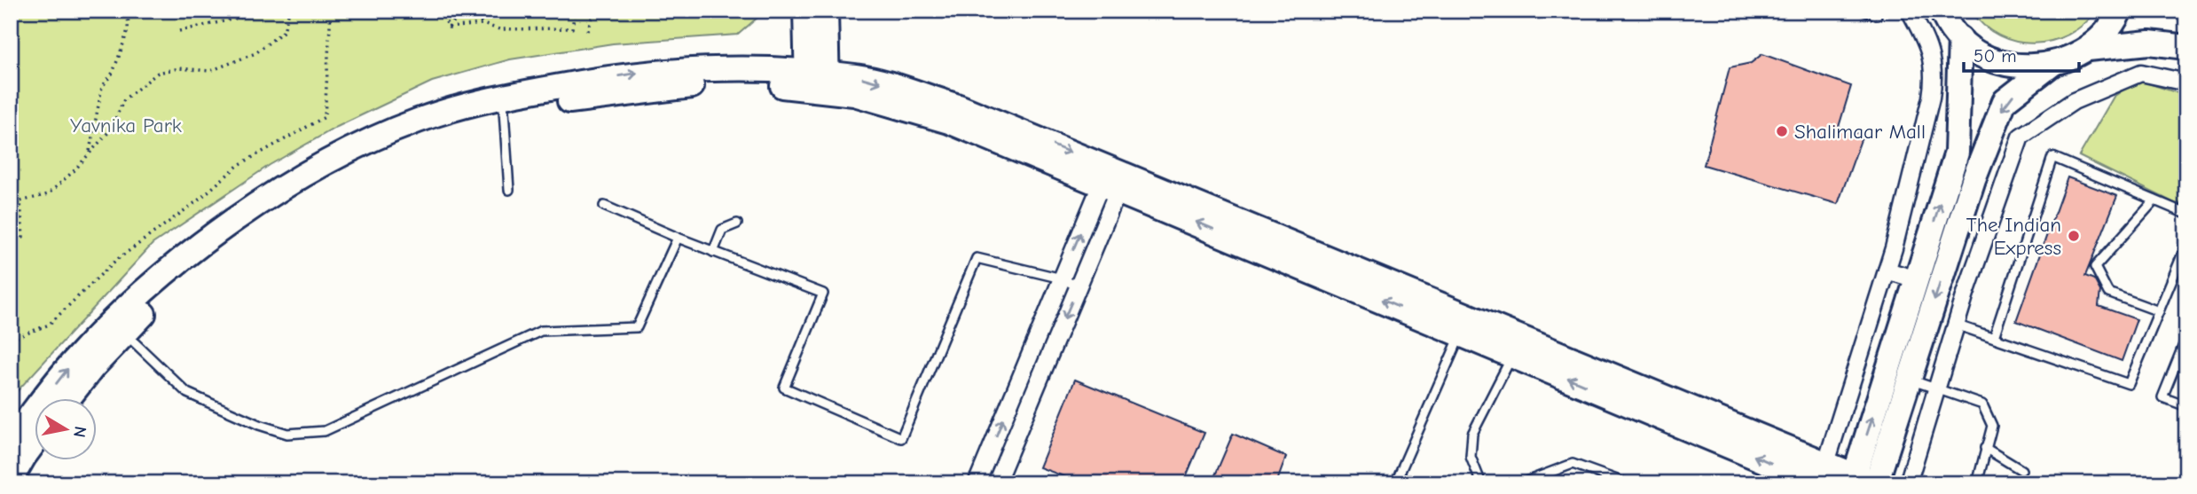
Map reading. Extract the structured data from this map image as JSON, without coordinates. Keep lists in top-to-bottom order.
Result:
{
  "parks": ["Yavnika Park"],
  "places": ["Shalimaar Mall", "The Indian Express"],
  "scale_bar": "50 m",
  "north": "right"
}
